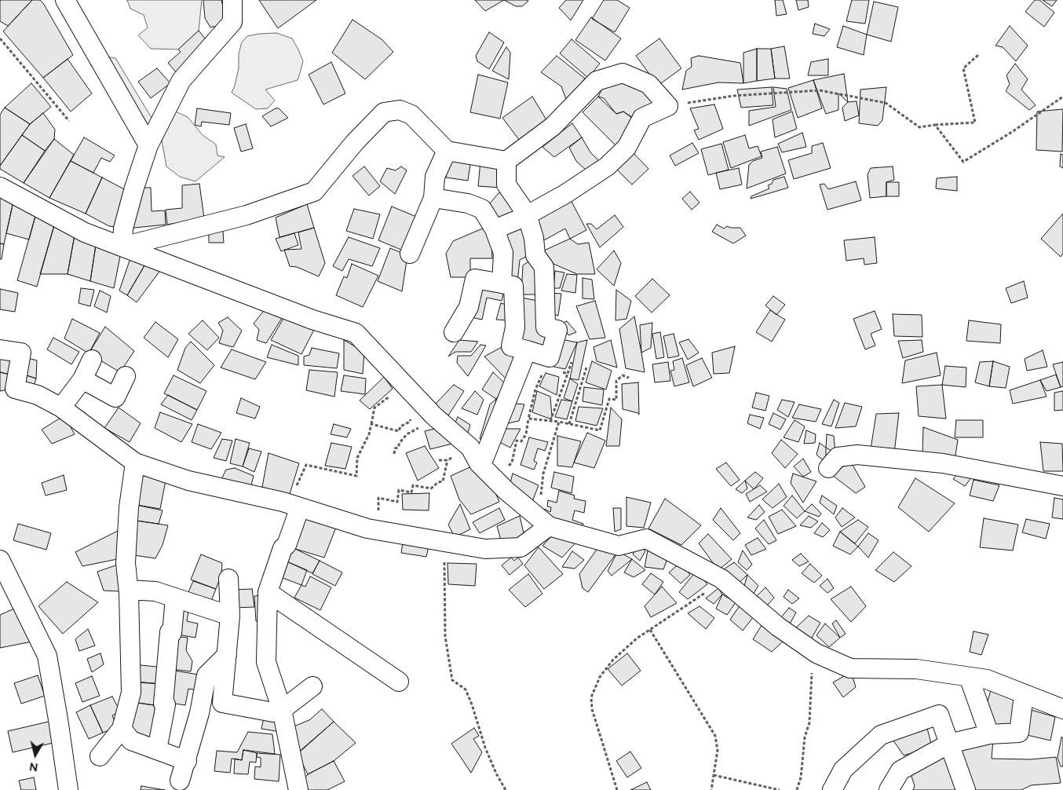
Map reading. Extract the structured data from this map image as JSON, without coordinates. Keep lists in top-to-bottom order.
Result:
{
  "north": "bottom"
}
